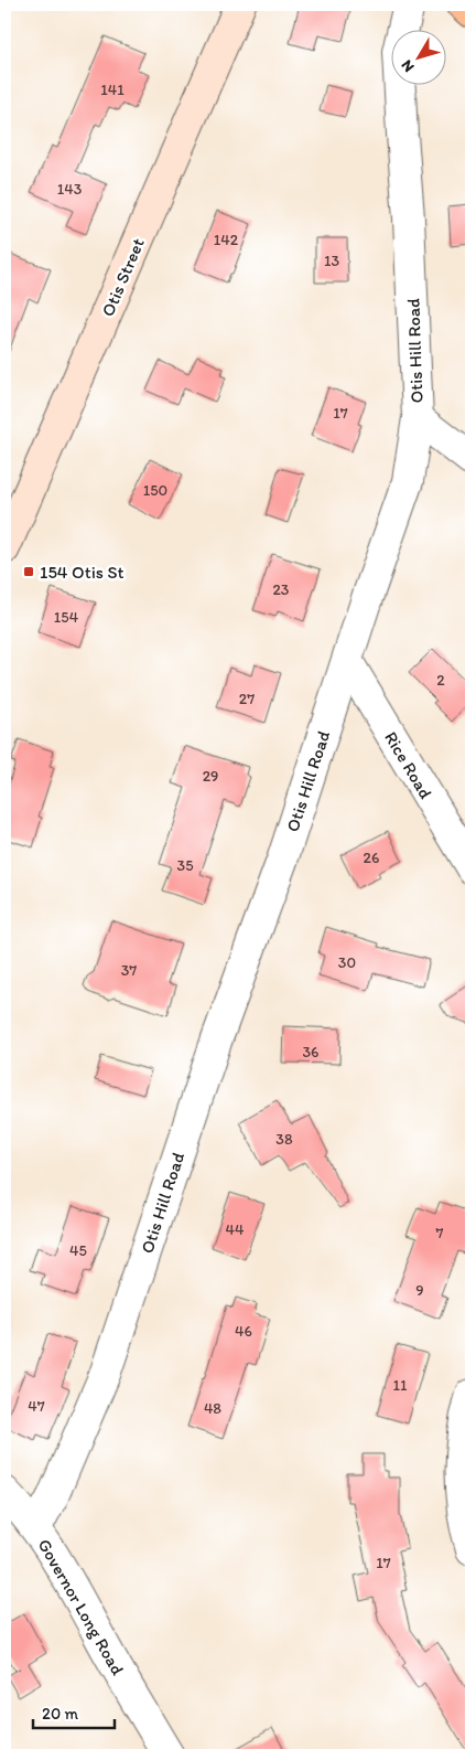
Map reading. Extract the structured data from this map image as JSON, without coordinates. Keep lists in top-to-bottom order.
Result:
{
  "streets": {
    "street": [
      "Otis Street",
      "Otis Hill Road",
      "Rice Road",
      "Governor Long Road"
    ]
  },
  "crossings": [
    ["Otis Hill Road", "Rice Road"],
    ["Otis Hill Road", "Governor Long Road"]
  ],
  "places": {
    "transit": ["154 Otis St"]
  },
  "house_numbers": [
    "141",
    "143",
    "142",
    "13",
    "17",
    "150",
    "23",
    "154",
    "2",
    "27",
    "29",
    "26",
    "35",
    "30",
    "37",
    "36",
    "38",
    "44",
    "7",
    "45",
    "9",
    "46",
    "11",
    "47",
    "48",
    "17"
  ],
  "scale_bar": "20 m",
  "north": "bottom left"
}
